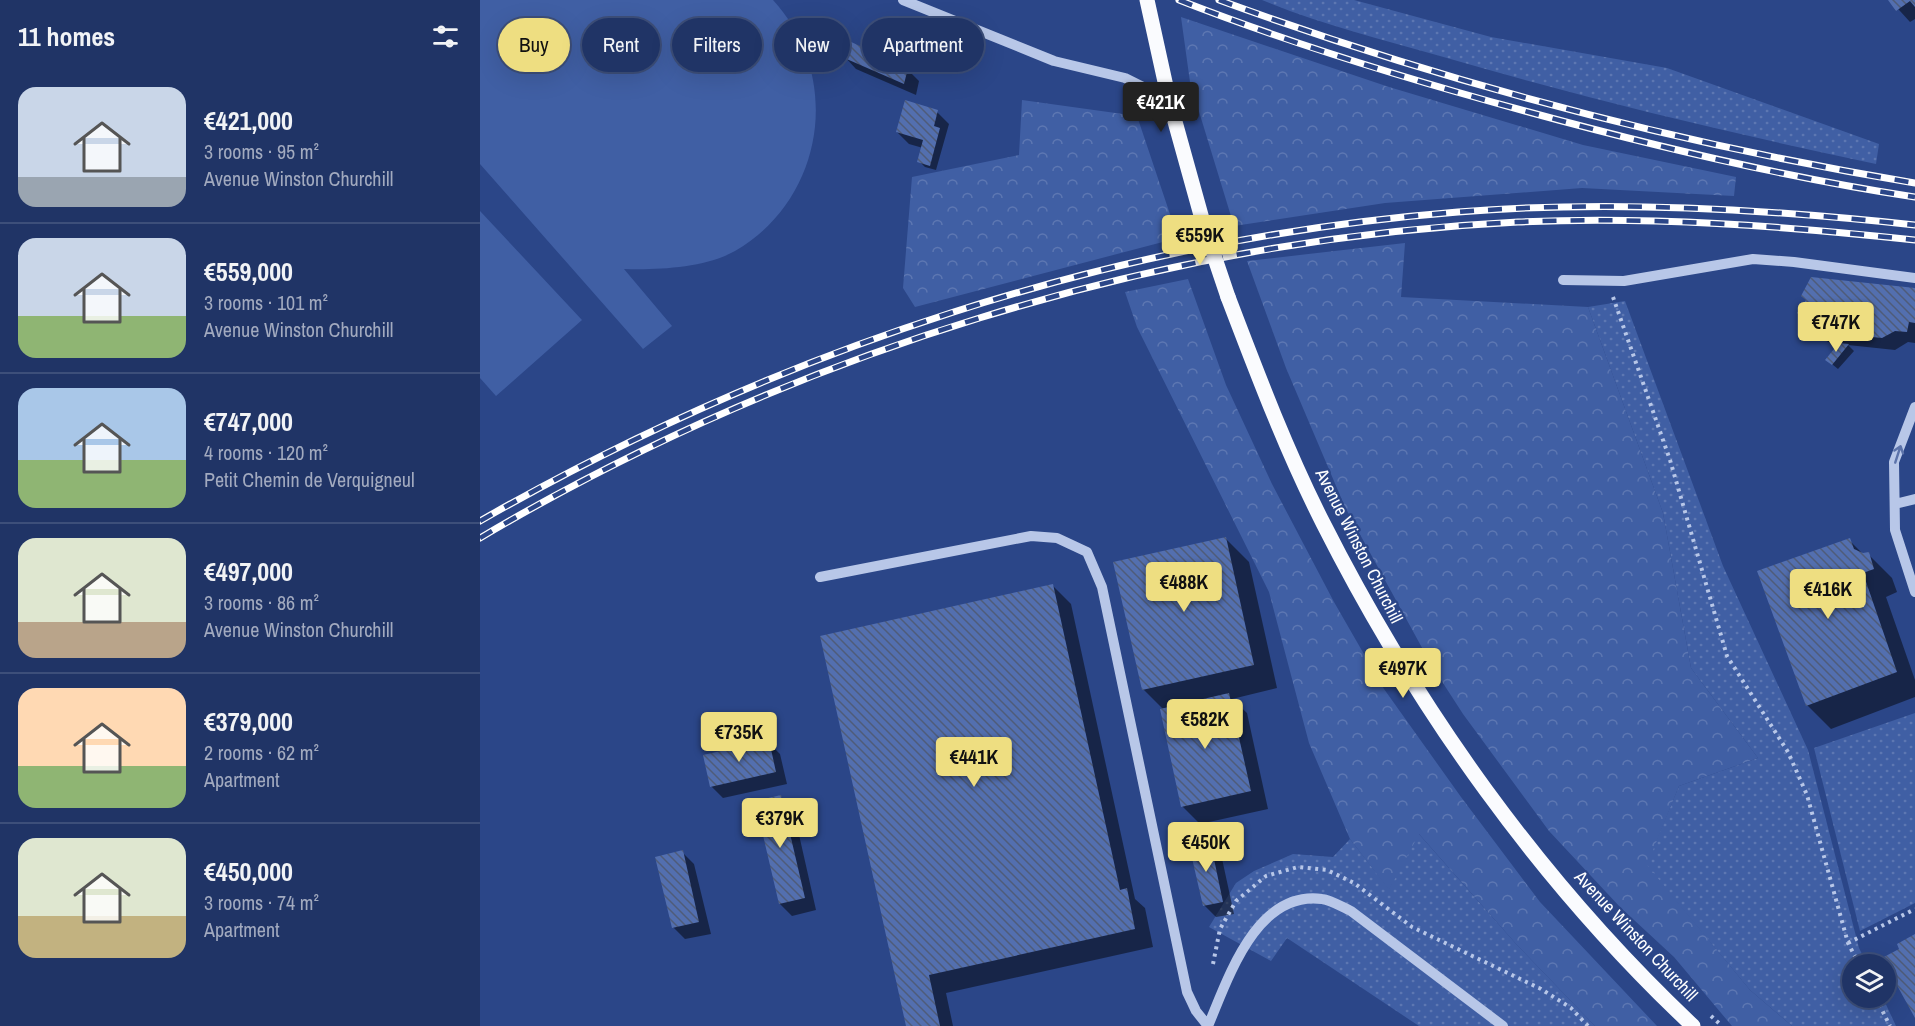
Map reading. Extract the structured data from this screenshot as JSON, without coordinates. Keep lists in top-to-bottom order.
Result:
{
  "streets": {
    "main road": ["Avenue Winston Churchill"]
  },
  "page": {
    "heading": "11 homes",
    "chip": [
      "Buy",
      "Rent",
      "Filters",
      "New",
      "Apartment"
    ],
    "list": [
      {
        "name": "€421,000",
        "note": "3 rooms · 95 m² · Avenue Winston Churchill"
      },
      {
        "name": "€559,000",
        "note": "3 rooms · 101 m² · Avenue Winston Churchill"
      },
      {
        "name": "€747,000",
        "note": "4 rooms · 120 m² · Petit Chemin de Verquigneul"
      },
      {
        "name": "€497,000",
        "note": "3 rooms · 86 m² · Avenue Winston Churchill"
      },
      {
        "name": "€379,000",
        "note": "2 rooms · 62 m² · Apartment"
      },
      {
        "name": "€450,000",
        "note": "3 rooms · 74 m² · Apartment"
      }
    ],
    "price": [
      "€421K",
      "€559K",
      "€747K",
      "€488K",
      "€416K",
      "€497K",
      "€582K",
      "€735K",
      "€441K",
      "€379K",
      "€450K"
    ]
  }
}
